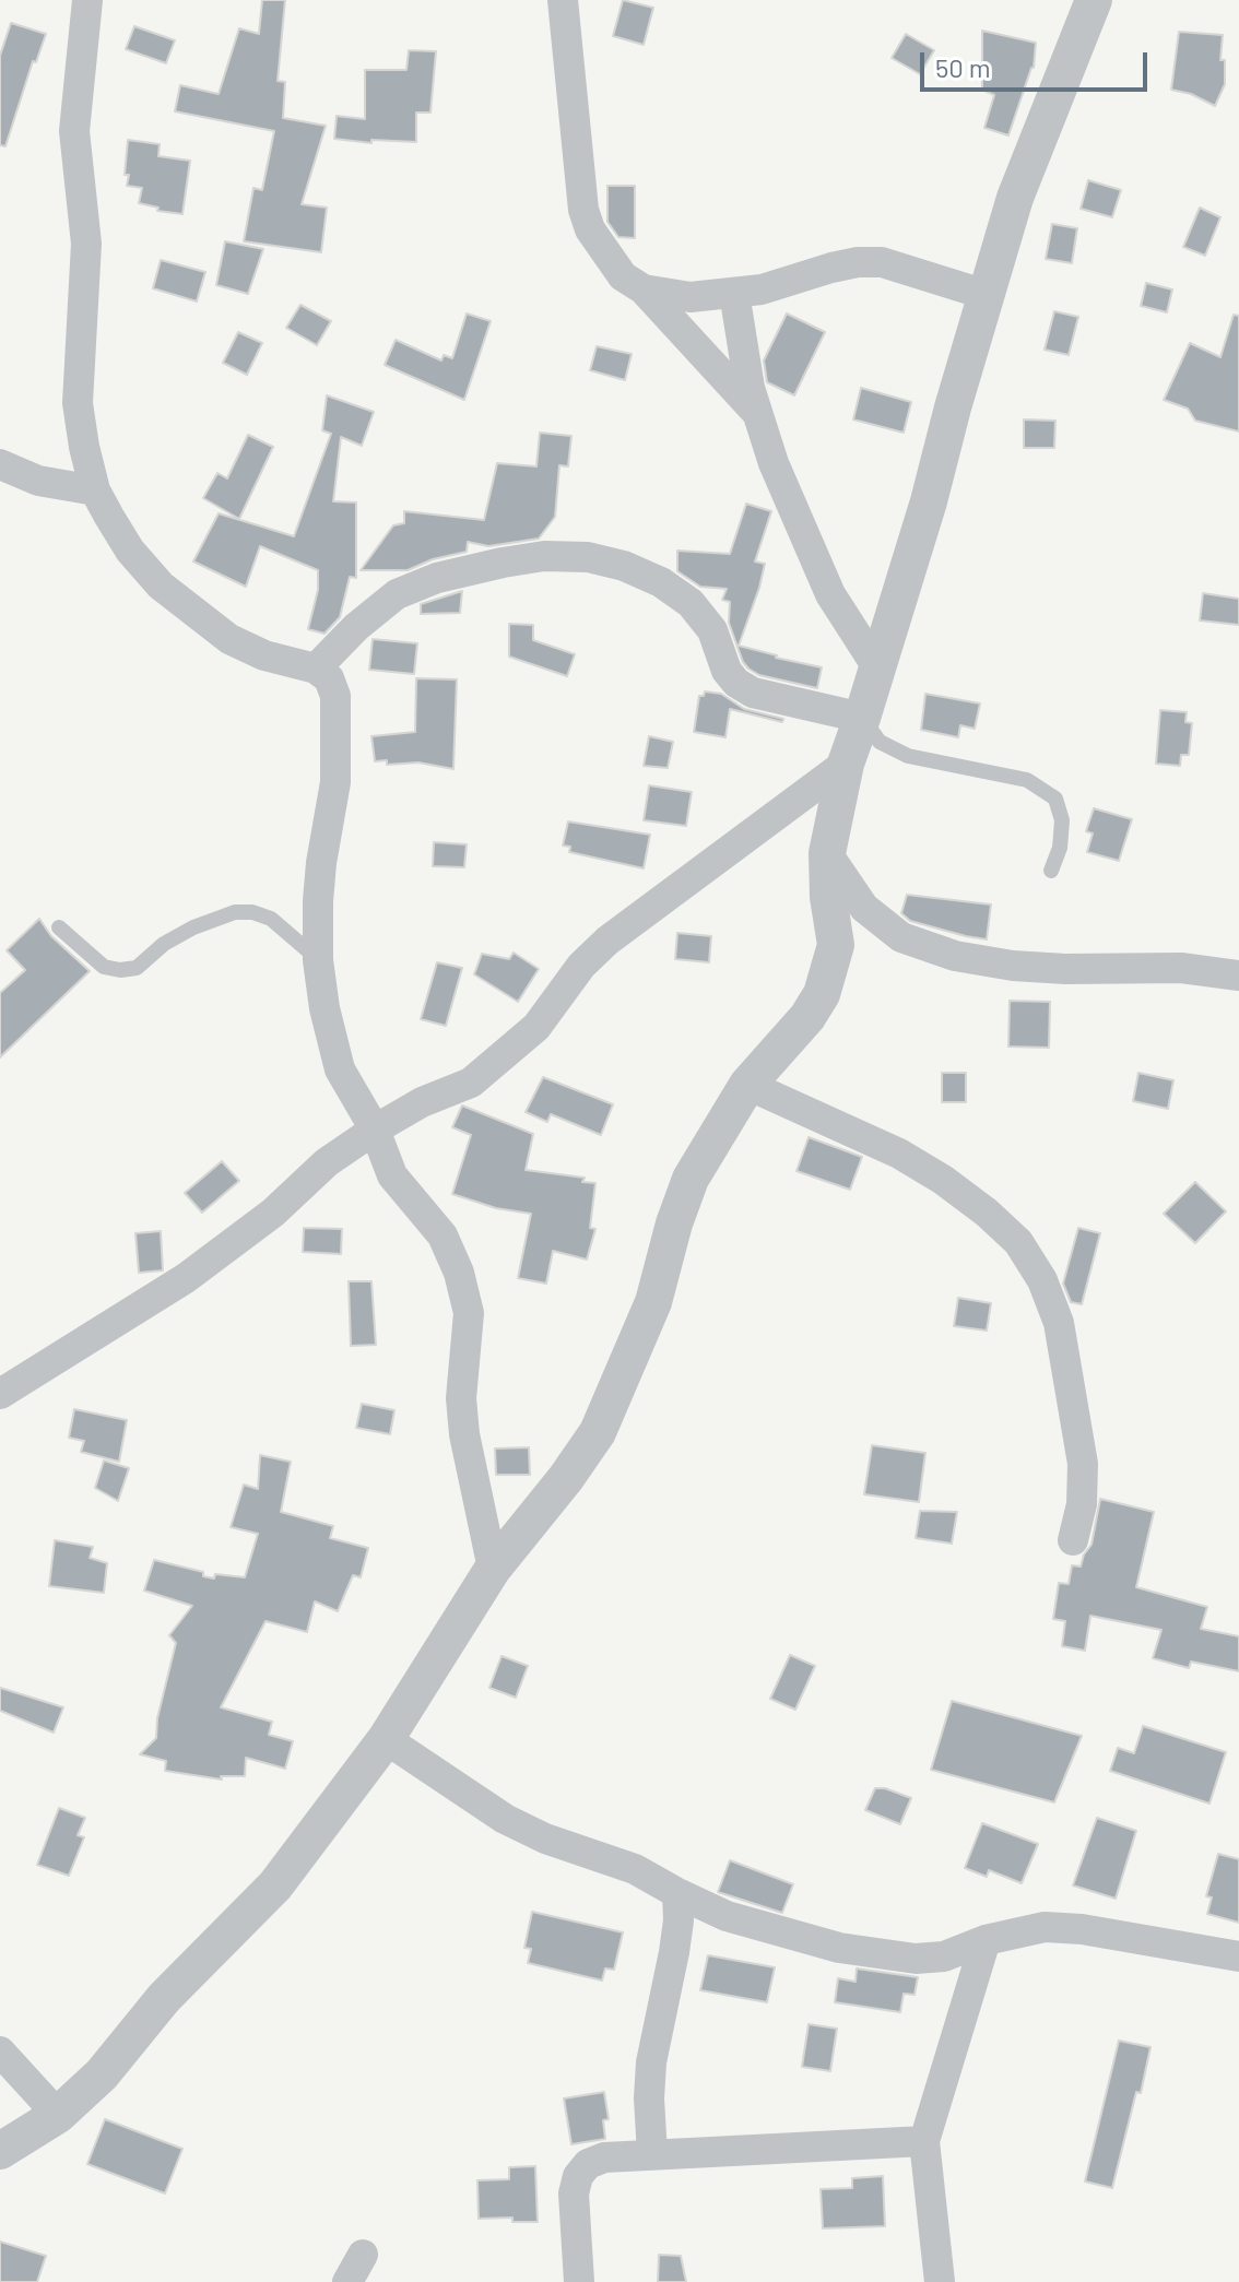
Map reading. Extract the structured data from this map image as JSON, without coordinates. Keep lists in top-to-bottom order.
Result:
{
  "scale_bar": "50 m"
}
